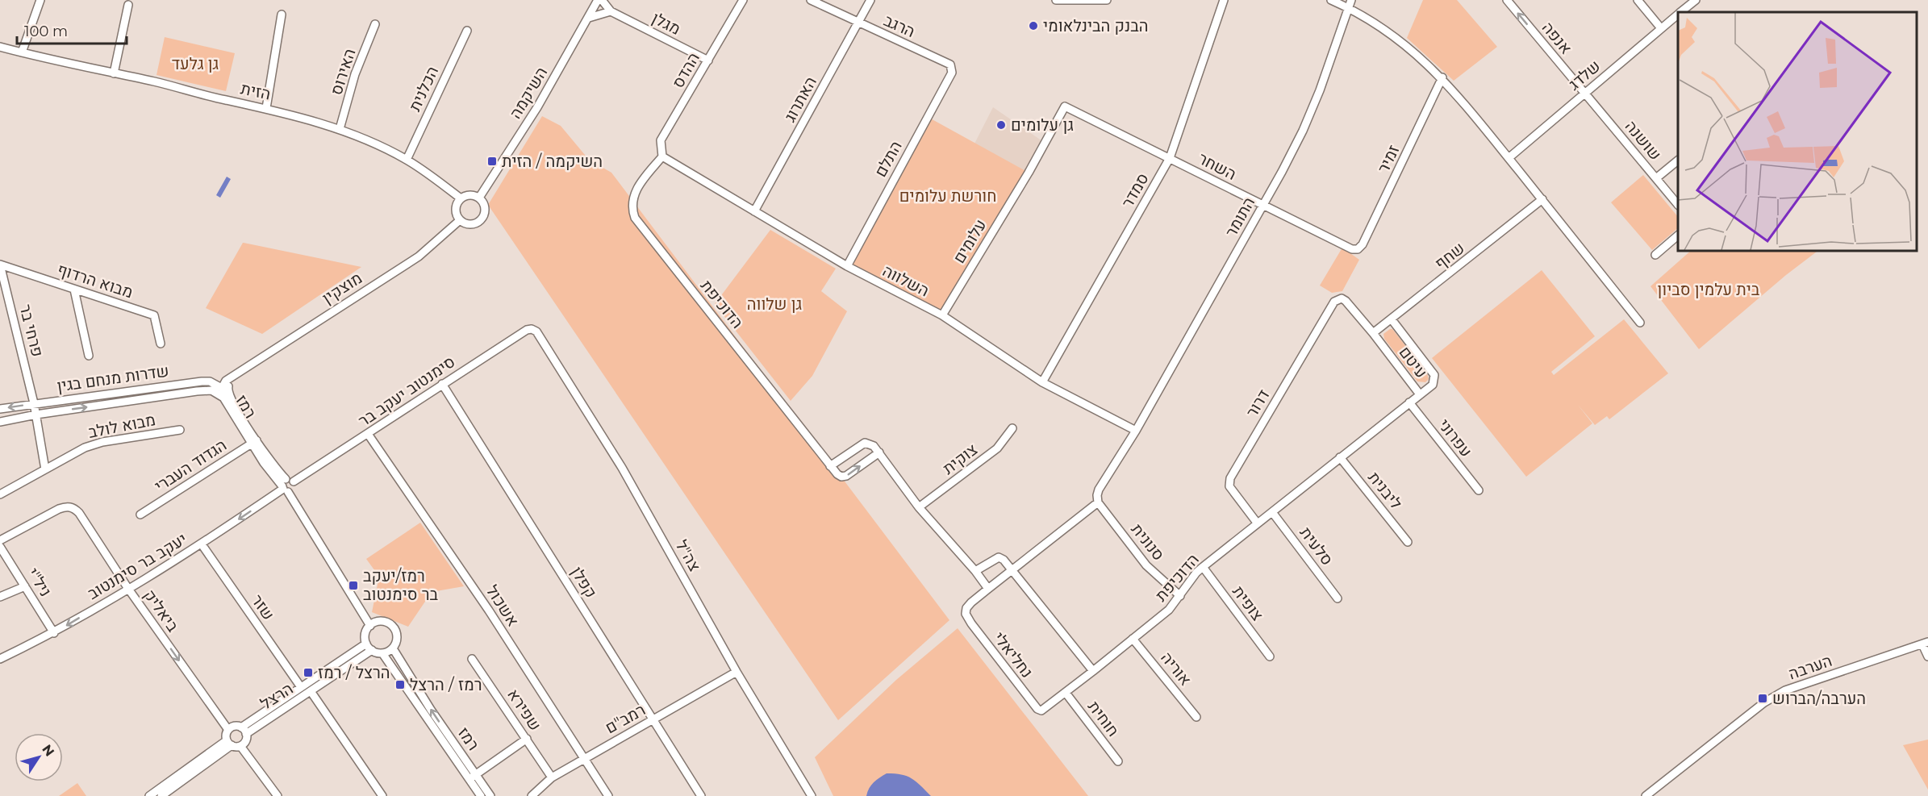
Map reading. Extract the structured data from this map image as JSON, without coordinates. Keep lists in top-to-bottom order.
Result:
{
  "streets": {
    "street": [
      "מגלן",
      "הרגב",
      "אנפה",
      "ההדס",
      "האירוס",
      "שלדג",
      "הכלנית",
      "הזית",
      "השיקמה",
      "האתרוג",
      "שושנה",
      "התלם",
      "זמיר",
      "השחר",
      "סמדר",
      "התומר",
      "עלומים",
      "שחף",
      "מבוא הרדוף",
      "השלווה",
      "מוצקין",
      "הדוכיפת",
      "פרחי בר",
      "עיטם",
      "שדרות מנחם בגין",
      "סימנטוב יעקב בר",
      "דרור",
      "רמז",
      "מבוא לולב",
      "עפרוני",
      "צוקית",
      "הגדוד העברי",
      "ליבנית",
      "סנונית",
      "סלעית",
      "צה\"ל",
      "יעקב בר סימנטוב",
      "ניל\"י",
      "קפלן",
      "צופית",
      "אשכול",
      "שזר",
      "ביאליק",
      "נחליאלי",
      "הערבה",
      "אוריה",
      "הרצל",
      "שפירא",
      "רמב\"ם",
      "חוחית"
    ]
  },
  "crossings": [
    ["מגלן", "ההדס"],
    ["הרגב", "האתרוג"],
    ["הרגב", "התלם"],
    ["אנפה", "שלדג"],
    ["אנפה", "שושנה"],
    ["ההדס", "השלווה"],
    ["ההדס", "הדוכיפת"],
    ["האירוס", "הזית"],
    ["שלדג", "שושנה"],
    ["הכלנית", "הזית"],
    ["הזית", "השיקמה"],
    ["הזית", "מוצקין"],
    ["השיקמה", "מוצקין"],
    ["האתרוג", "השלווה"],
    ["התלם", "השלווה"],
    ["זמיר", "השחר"],
    ["השחר", "סמדר"],
    ["השחר", "התומר"],
    ["השחר", "עלומים"],
    ["סמדר", "השלווה"],
    ["התומר", "השלווה"],
    ["התומר", "סנונית"],
    ["עלומים", "השלווה"],
    ["שחף", "עיטם"],
    ["מבוא הרדוף", "פרחי בר"],
    ["השלווה", "הדוכיפת"],
    ["מוצקין", "רמז"],
    ["הדוכיפת", "עיטם"],
    ["הדוכיפת", "דרור"],
    ["הדוכיפת", "עפרוני"],
    ["הדוכיפת", "ליבנית"],
    ["הדוכיפת", "סנונית"],
    ["הדוכיפת", "סלעית"],
    ["הדוכיפת", "צופית"],
    ["הדוכיפת", "נחליאלי"],
    ["הדוכיפת", "אוריה"],
    ["הדוכיפת", "חוחית"],
    ["פרחי בר", "שדרות מנחם בגין"],
    ["פרחי בר", "מבוא לולב"],
    ["עיטם", "דרור"],
    ["שדרות מנחם בגין", "רמז"],
    ["סימנטוב יעקב בר", "רמז"],
    ["סימנטוב יעקב בר", "צה\"ל"],
    ["סימנטוב יעקב בר", "יעקב בר סימנטוב"],
    ["סימנטוב יעקב בר", "קפלן"],
    ["סימנטוב יעקב בר", "אשכול"],
    ["רמז", "הגדוד העברי"],
    ["רמז", "יעקב בר סימנטוב"],
    ["רמז", "הרצל"],
    ["צה\"ל", "רמב\"ם"],
    ["יעקב בר סימנטוב", "ניל\"י"],
    ["יעקב בר סימנטוב", "שזר"],
    ["יעקב בר סימנטוב", "ביאליק"],
    ["קפלן", "רמב\"ם"],
    ["אשכול", "רמב\"ם"],
    ["שזר", "הרצל"],
    ["ביאליק", "הרצל"],
    ["שפירא", "רמב\"ם"]
  ],
  "one_way": ["אנפה", "יעקב בר סימנטוב", "ביאליק"],
  "parks": [
    "גן גלעד",
    "חורשת עלומים",
    "בית עלמין סביון",
    "גן שלווה"
  ],
  "places": {
    "other": ["הבנק הבינלאומי", "גן עלומים"],
    "transit": [
      "השיקמה / הזית",
      "רמז/יעקב בר סימנטוב",
      "הרצל / רמז",
      "רמז / הרצל",
      "הערבה/הברוש"
    ]
  },
  "scale_bar": "100 m",
  "north": "top right"
}
